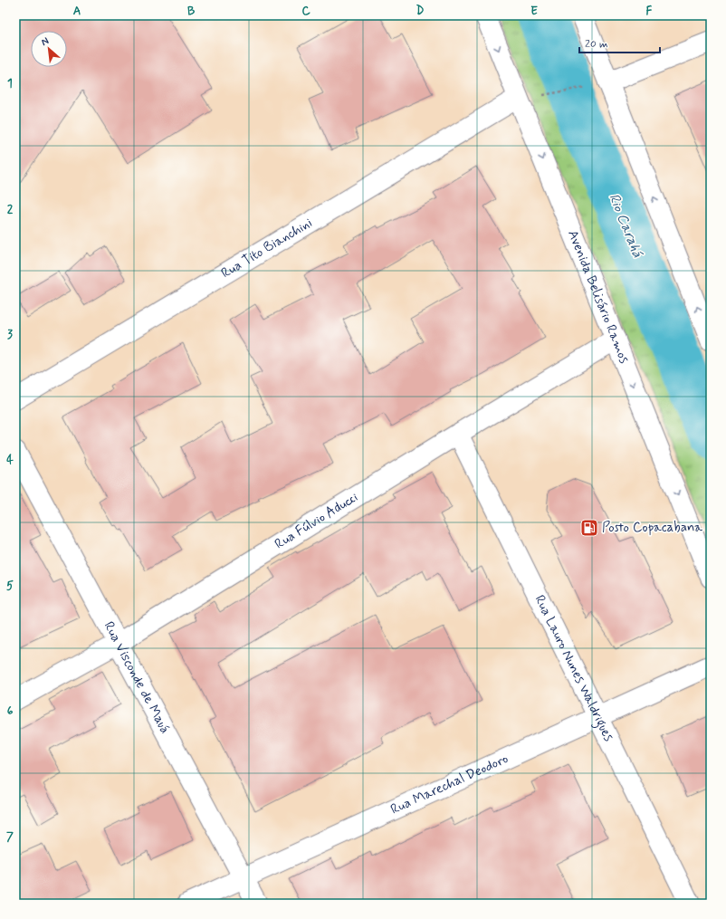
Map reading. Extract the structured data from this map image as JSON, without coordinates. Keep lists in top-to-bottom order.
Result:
{
  "streets": {
    "street": [
      "Rua Tito Bianchini",
      "Avenida Belisário Ramos",
      "Rua Fúlvio Aducci",
      "Rua Lauro Nunes Waldrigues",
      "Rua Visconde de Mauá",
      "Rua Marechal Deodoro"
    ]
  },
  "crossings": [
    ["Rua Tito Bianchini", "Avenida Belisário Ramos"],
    ["Avenida Belisário Ramos", "Rua Fúlvio Aducci"],
    ["Rua Fúlvio Aducci", "Rua Lauro Nunes Waldrigues"],
    ["Rua Fúlvio Aducci", "Rua Visconde de Mauá"],
    ["Rua Lauro Nunes Waldrigues", "Rua Marechal Deodoro"],
    ["Rua Visconde de Mauá", "Rua Marechal Deodoro"]
  ],
  "water": ["Rio Carahá"],
  "places": {
    "fuel station": ["Posto Copacabana"]
  },
  "scale_bar": "20 m",
  "north": "top left",
  "grid": {
    "columns": [
      "A",
      "B",
      "C",
      "D",
      "E",
      "F"
    ],
    "rows": [
      "1",
      "2",
      "3",
      "4",
      "5",
      "6",
      "7"
    ]
  }
}
